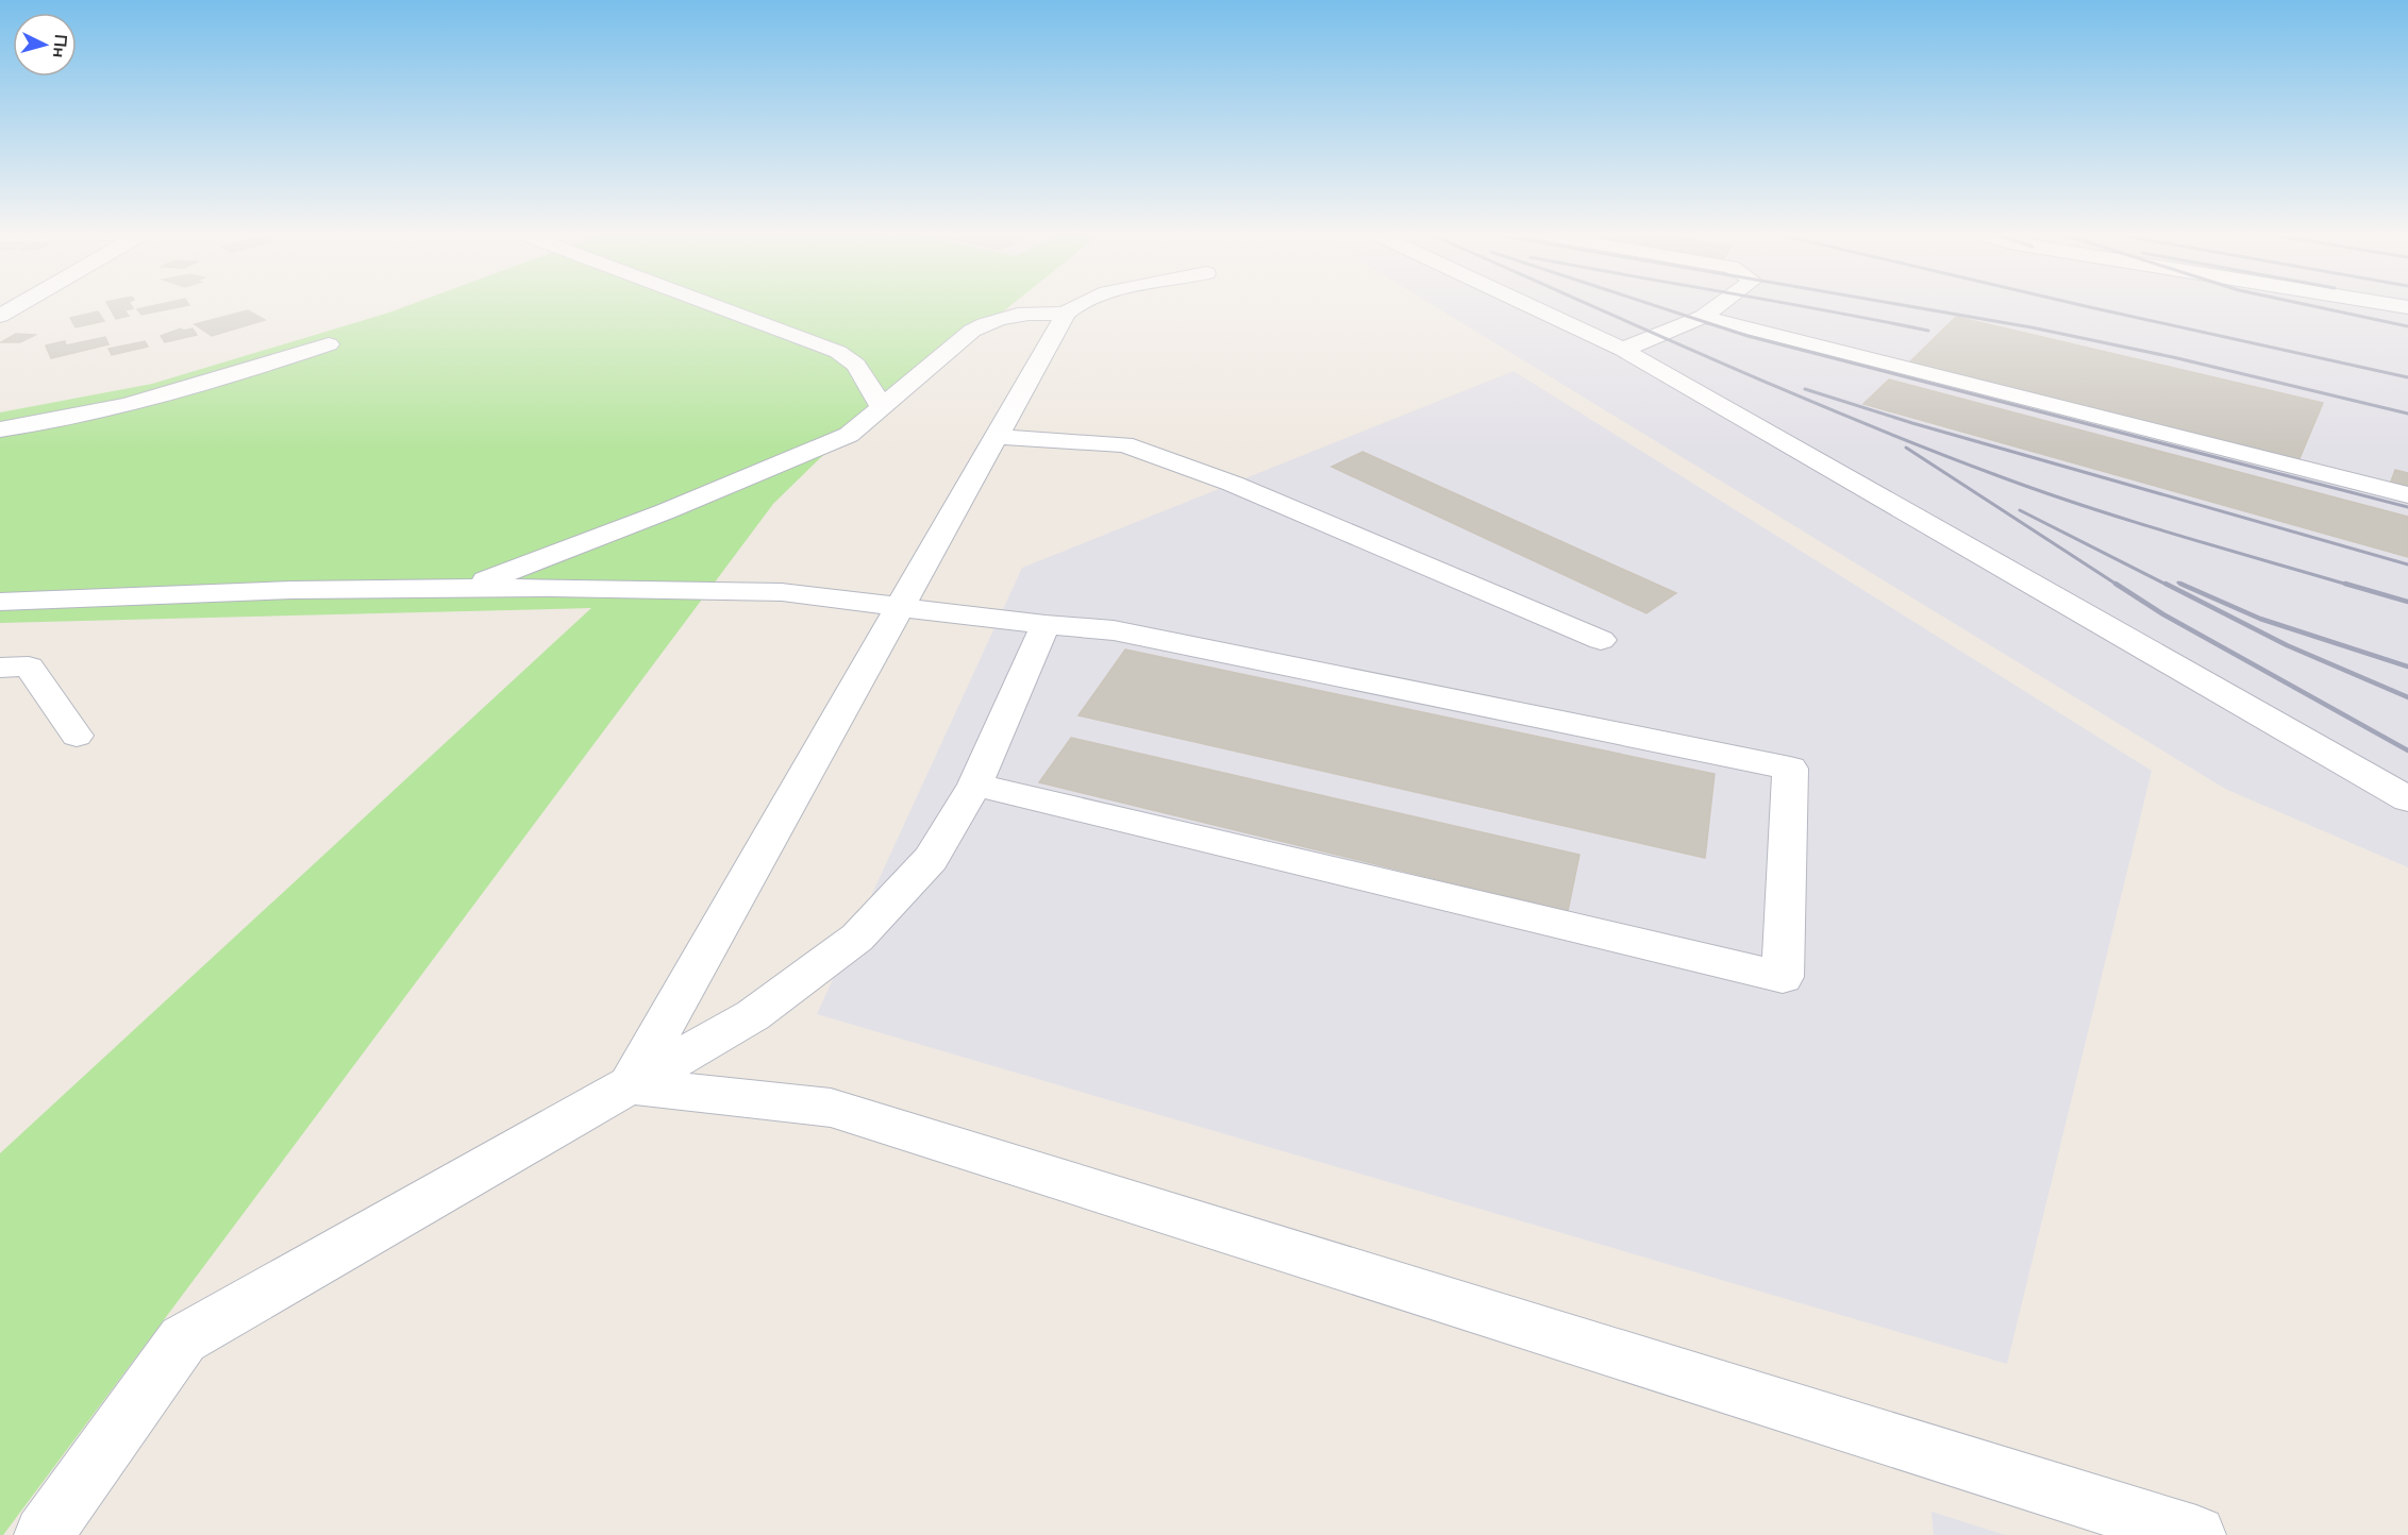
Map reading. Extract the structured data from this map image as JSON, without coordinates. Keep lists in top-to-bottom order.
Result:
{
  "north": "right"
}
